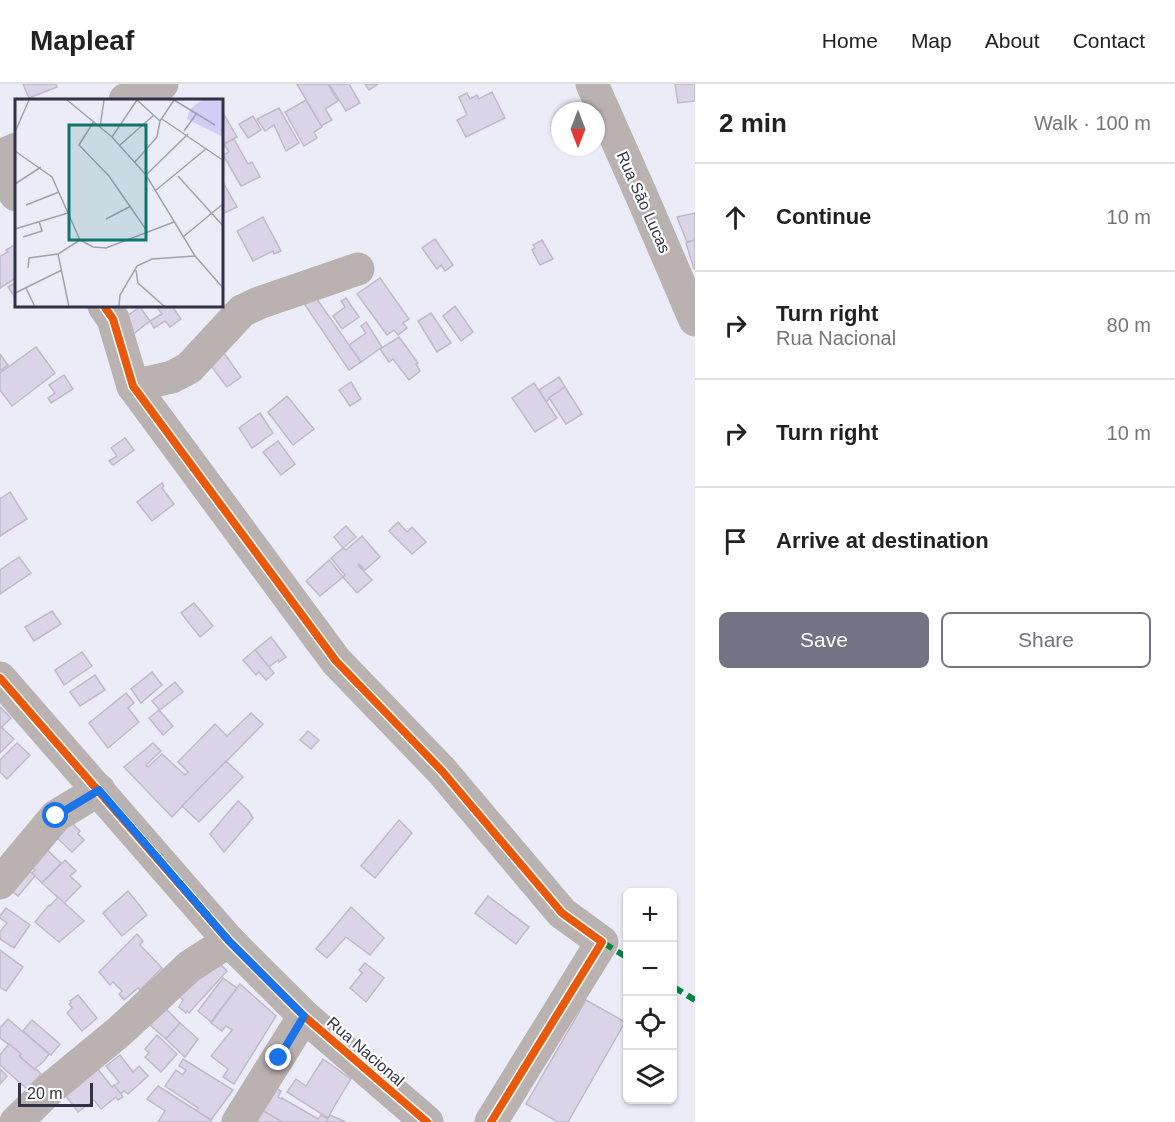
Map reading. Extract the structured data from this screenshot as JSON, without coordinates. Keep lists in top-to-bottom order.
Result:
{
  "streets": {
    "street": ["Rua São Lucas", "Rua Nacional"]
  },
  "scale_bar": "20 m",
  "north": "bottom",
  "page": {
    "header": "Mapleaf",
    "nav": [
      "Home",
      "Map",
      "About",
      "Contact"
    ],
    "heading": ["2 min", "Walk · 100 m"],
    "list": [
      ["Continue", "10 m"],
      ["Turn right", "Rua Nacional", "80 m"],
      ["Turn right", "10 m"],
      "Arrive at destination"
    ],
    "buttons": ["Save", "Share"],
    "map_buttons": ["+", "−"],
    "scale": "20 m"
  }
}
